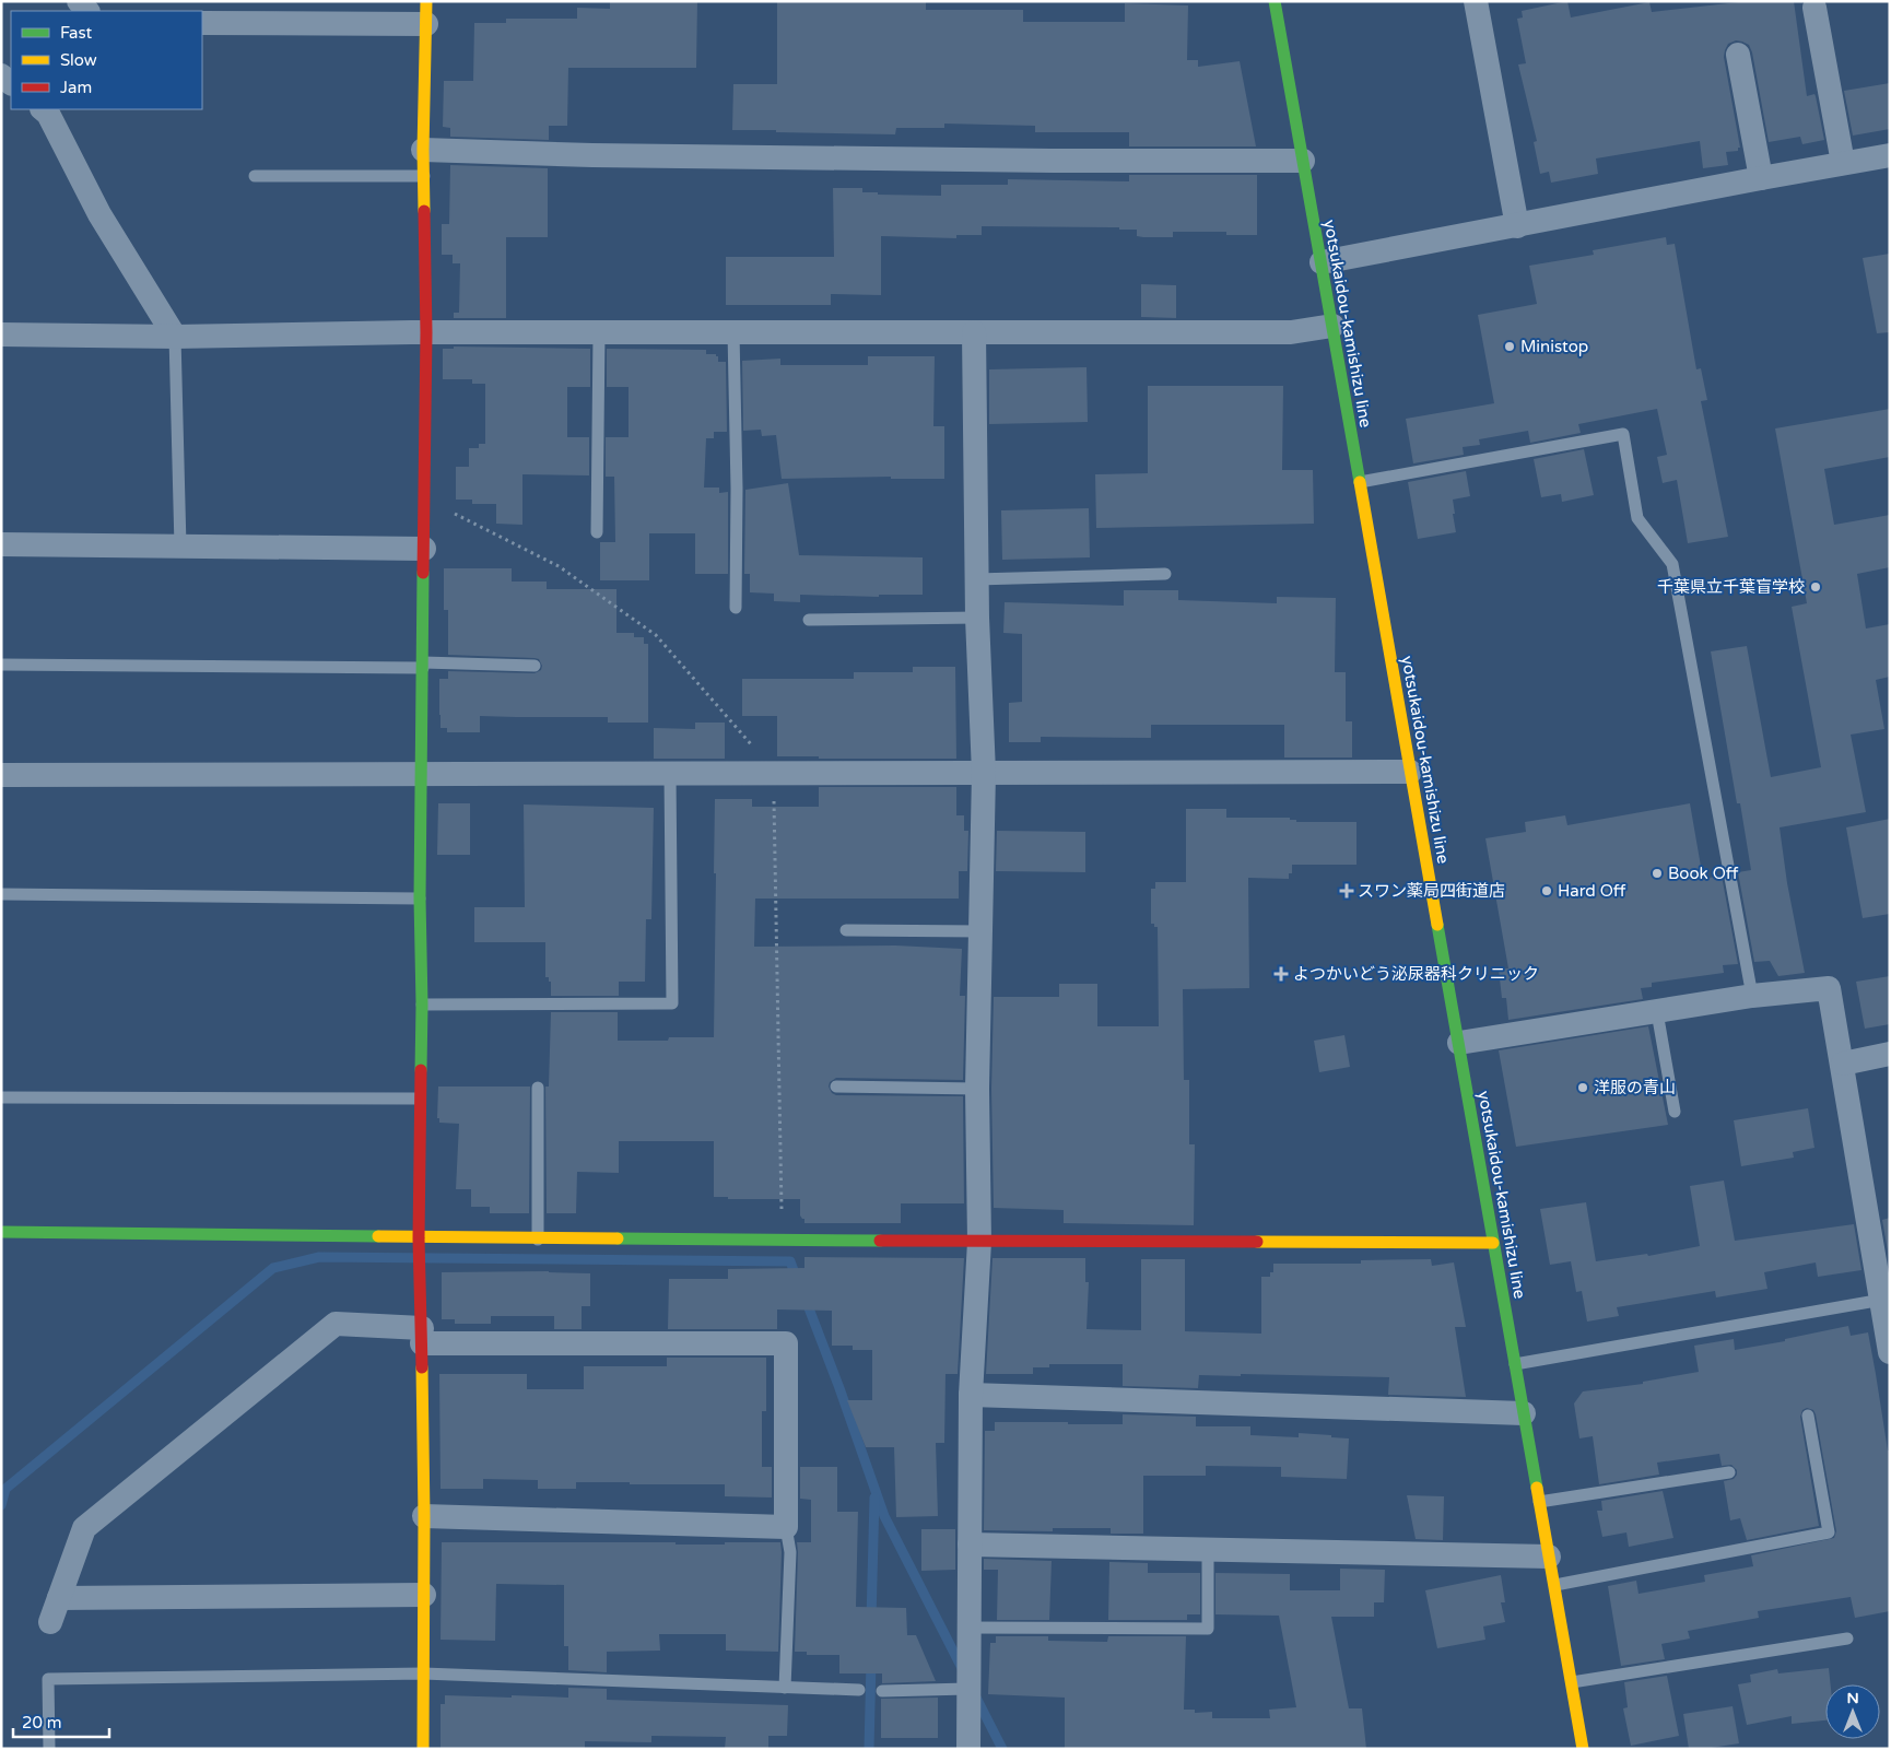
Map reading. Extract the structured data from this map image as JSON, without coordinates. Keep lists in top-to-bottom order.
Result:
{
  "streets": {
    "street": ["yotsukaidou-kamishizu line"]
  },
  "places": {
    "other": [
      "Ministop",
      "千葉県立千葉盲学校",
      "Book Off",
      "Hard Off",
      "洋服の青山"
    ],
    "health": ["スワン薬局四街道店", "よつかいどう泌尿器科クリニック"]
  },
  "legend": ["Fast", "Slow", "Jam"],
  "scale_bar": "20 m",
  "north": "top"
}
